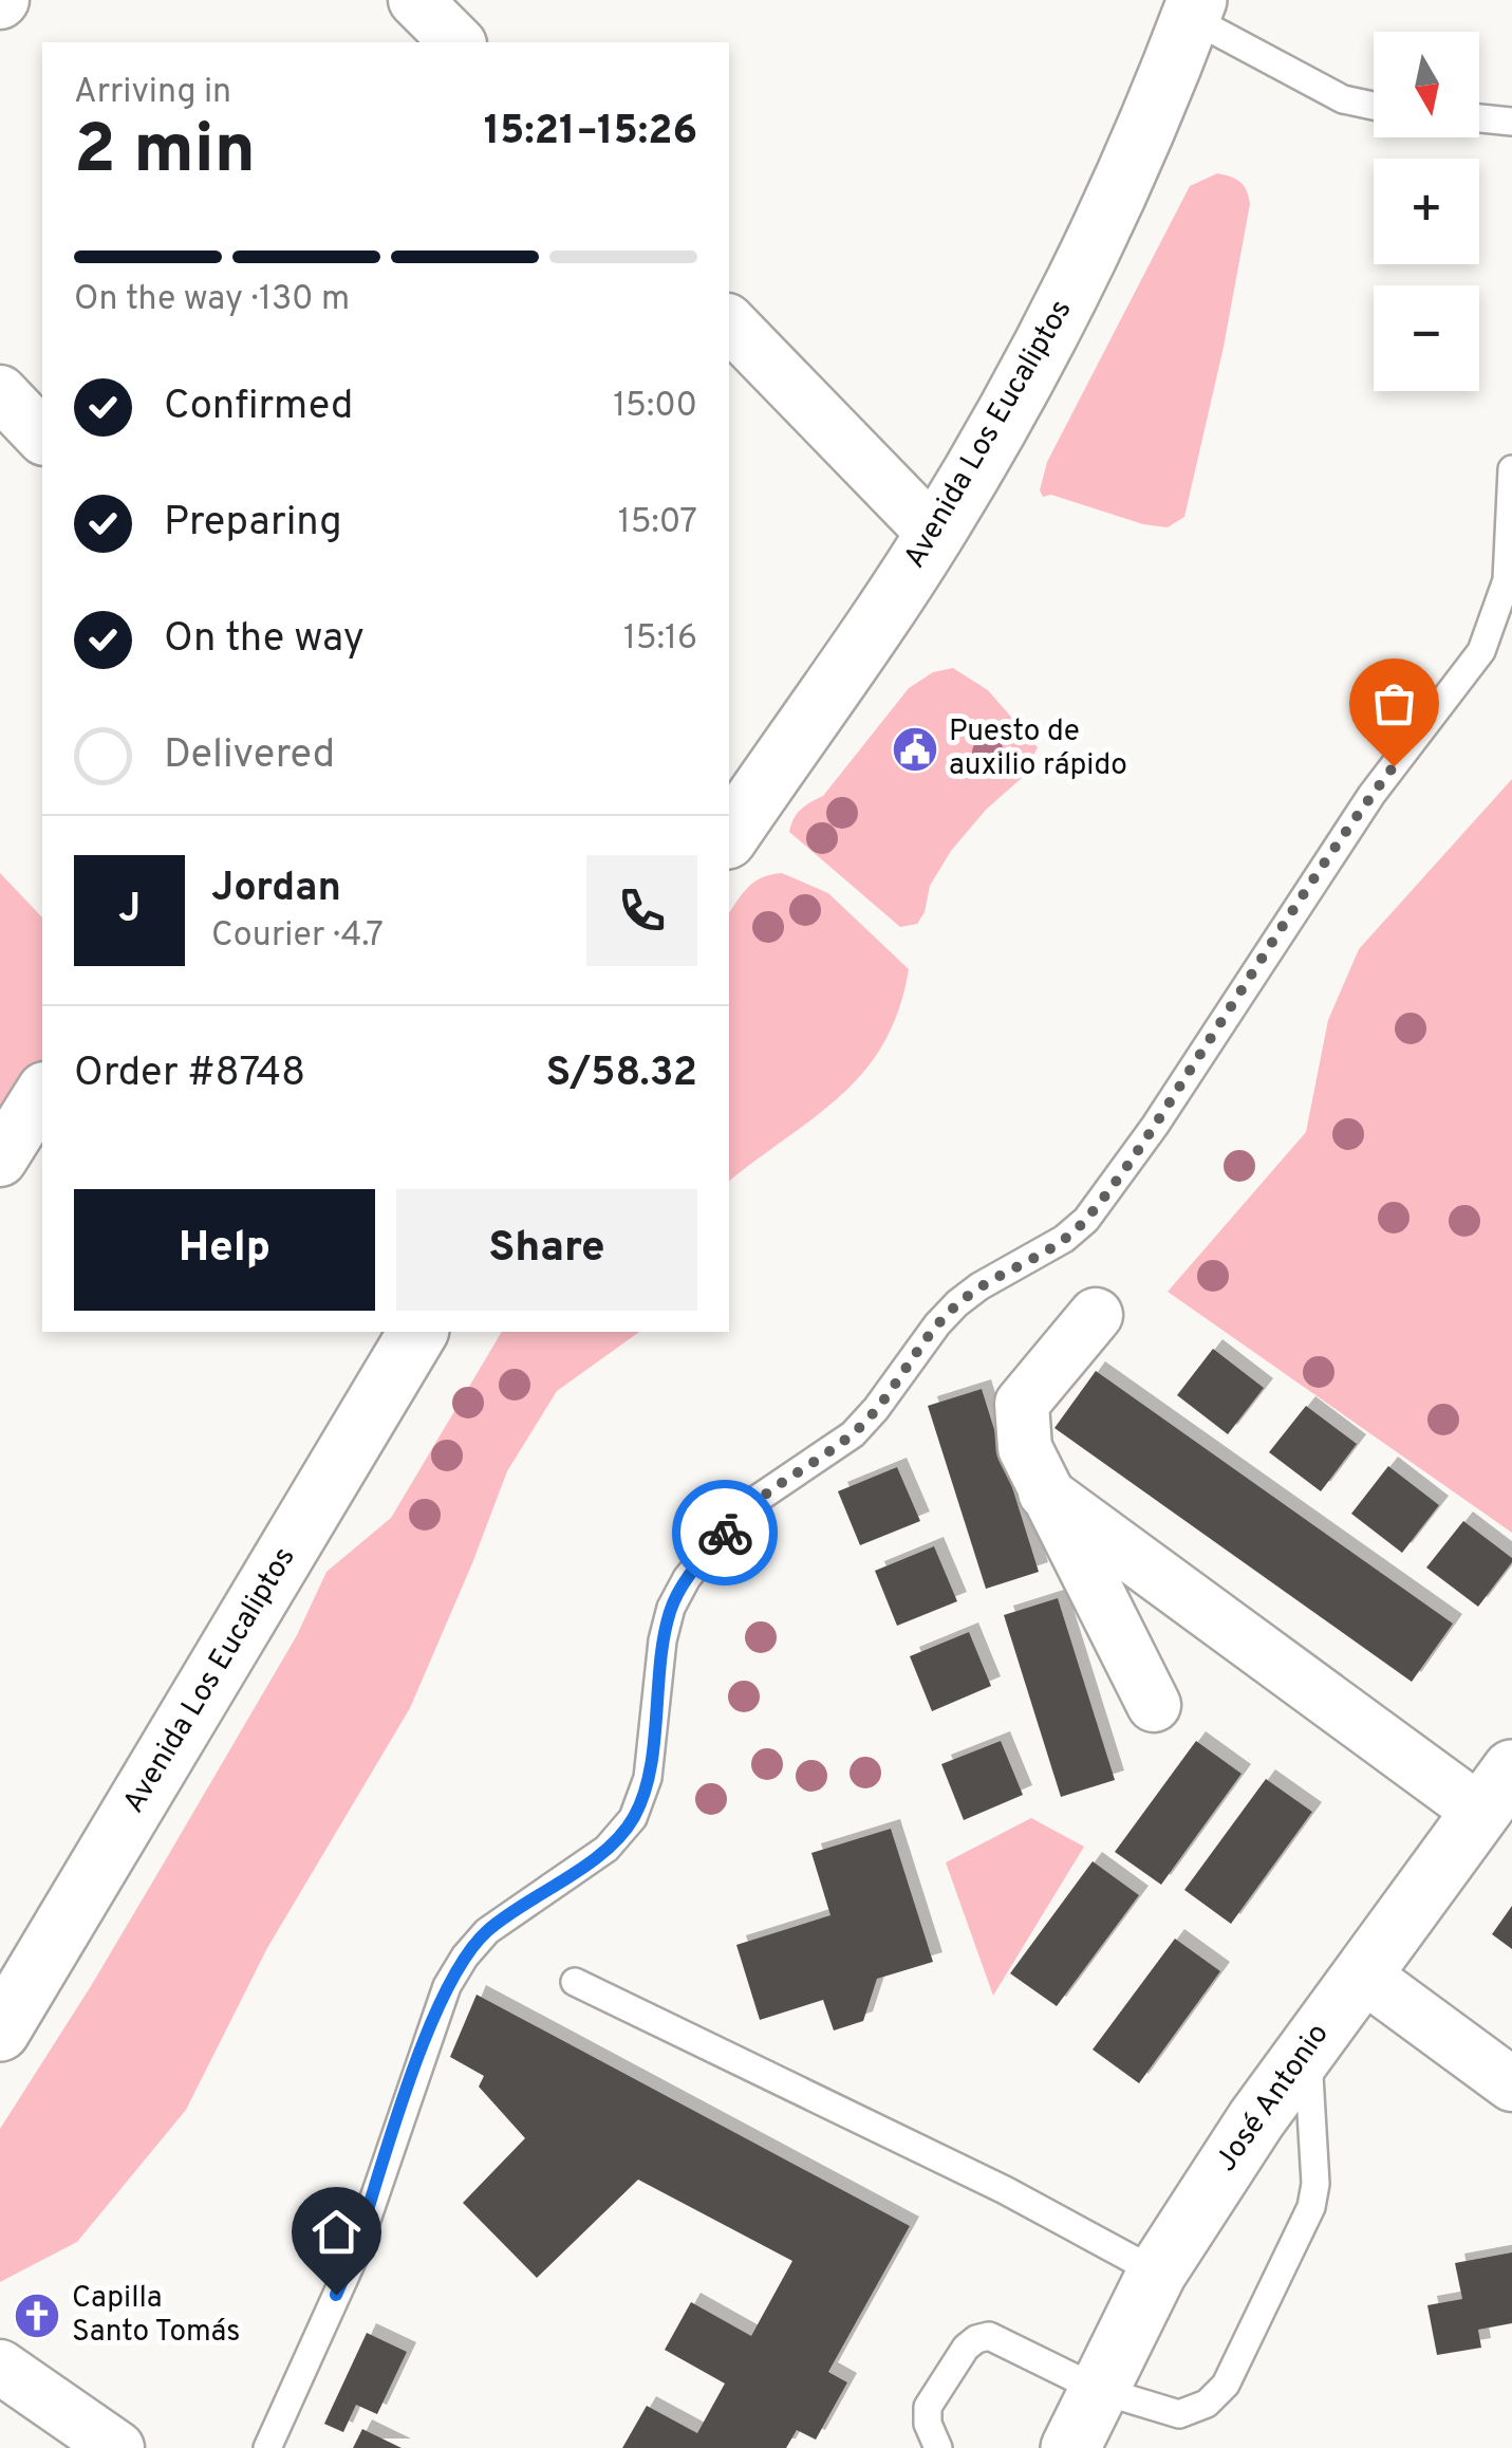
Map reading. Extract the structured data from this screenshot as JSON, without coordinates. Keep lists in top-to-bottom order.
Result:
{
  "streets": {
    "street": ["Avenida Los Eucaliptos", "José Antonio"]
  },
  "places": {
    "public building": ["Puesto de auxilio rápido"],
    "church": ["Capilla Santo Tomás"]
  },
  "north": "bottom",
  "page": {
    "map_buttons": ["+", "−"],
    "heading": ["2 min", "Arriving in", "15:21–15:26"],
    "panel": [
      "Jordan",
      "Courier · 4.7",
      "Order #8748",
      "S/58.32"
    ],
    "bar": "On the way · 130 m",
    "list": [
      ["Confirmed", "15:00"],
      ["Preparing", "15:07"],
      ["On the way", "15:16"],
      "Delivered"
    ],
    "round": "J",
    "buttons": ["Help", "Share"]
  }
}
